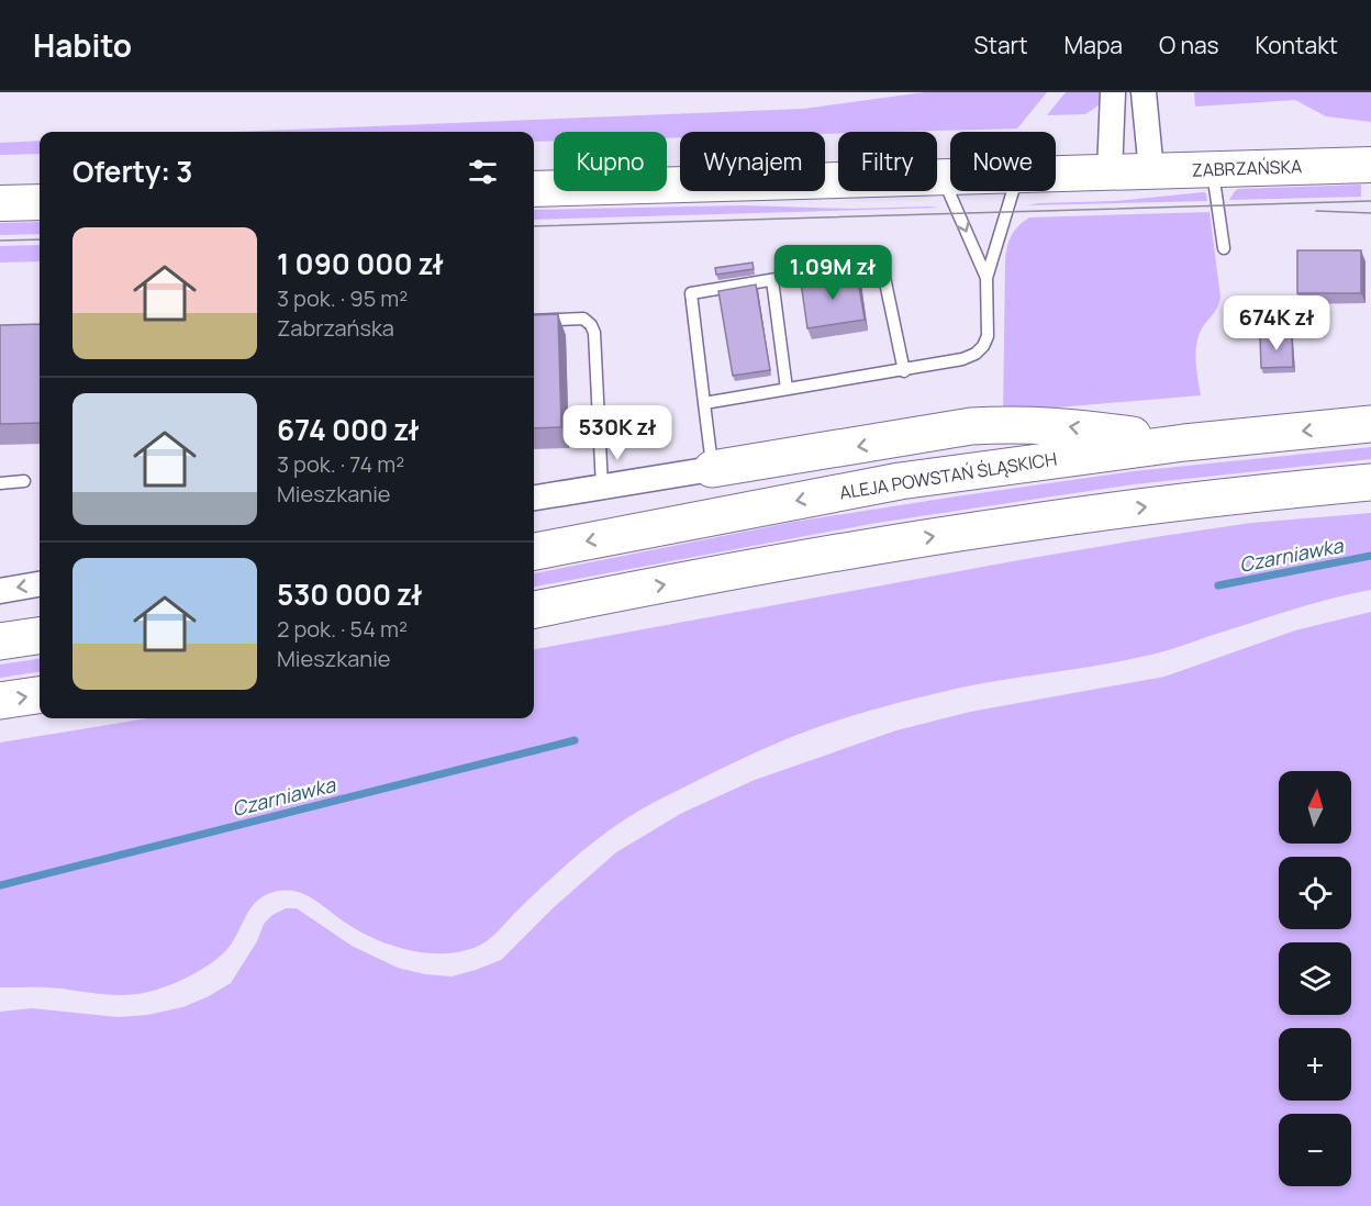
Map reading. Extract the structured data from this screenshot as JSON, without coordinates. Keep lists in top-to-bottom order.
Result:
{
  "streets": {
    "main road": ["ZABRZAŃSKA", "ALEJA POWSTAŃ ŚLĄSKICH"]
  },
  "water": ["Czarniawka"],
  "north": "top",
  "page": {
    "header": "Habito",
    "nav": [
      "Start",
      "Mapa",
      "O nas",
      "Kontakt"
    ],
    "chip": [
      "Kupno",
      "Wynajem",
      "Filtry",
      "Nowe"
    ],
    "heading": "Oferty: 3",
    "list": [
      {
        "name": "1 090 000 zł",
        "note": "3 pok. · 95 m² · Zabrzańska"
      },
      {
        "name": "674 000 zł",
        "note": "3 pok. · 74 m² · Mieszkanie"
      },
      {
        "name": "530 000 zł",
        "note": "2 pok. · 54 m² · Mieszkanie"
      }
    ],
    "price": ["1.09M zł", "674K zł", "530K zł"],
    "map_buttons": ["+", "−"]
  }
}
